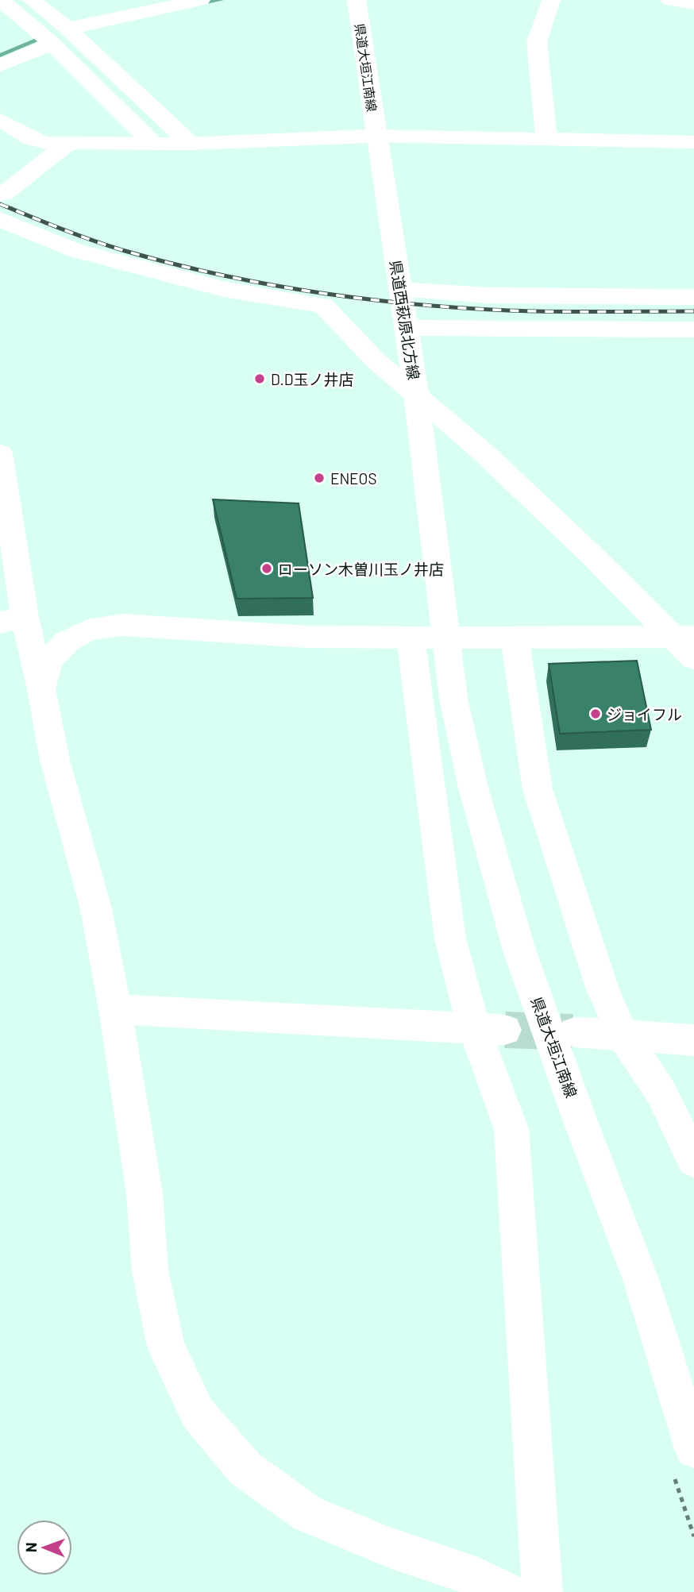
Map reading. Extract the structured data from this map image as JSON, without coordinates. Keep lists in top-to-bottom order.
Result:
{
  "streets": {
    "street": ["県道大垣江南線", "県道西萩原北方線"]
  },
  "crossings": [
    ["県道大垣江南線", "県道西萩原北方線"]
  ],
  "places": [
    "D.D玉ノ井店",
    "ENEOS",
    "ローソン木曽川玉ノ井店",
    "ジョイフル"
  ],
  "north": "left"
}
